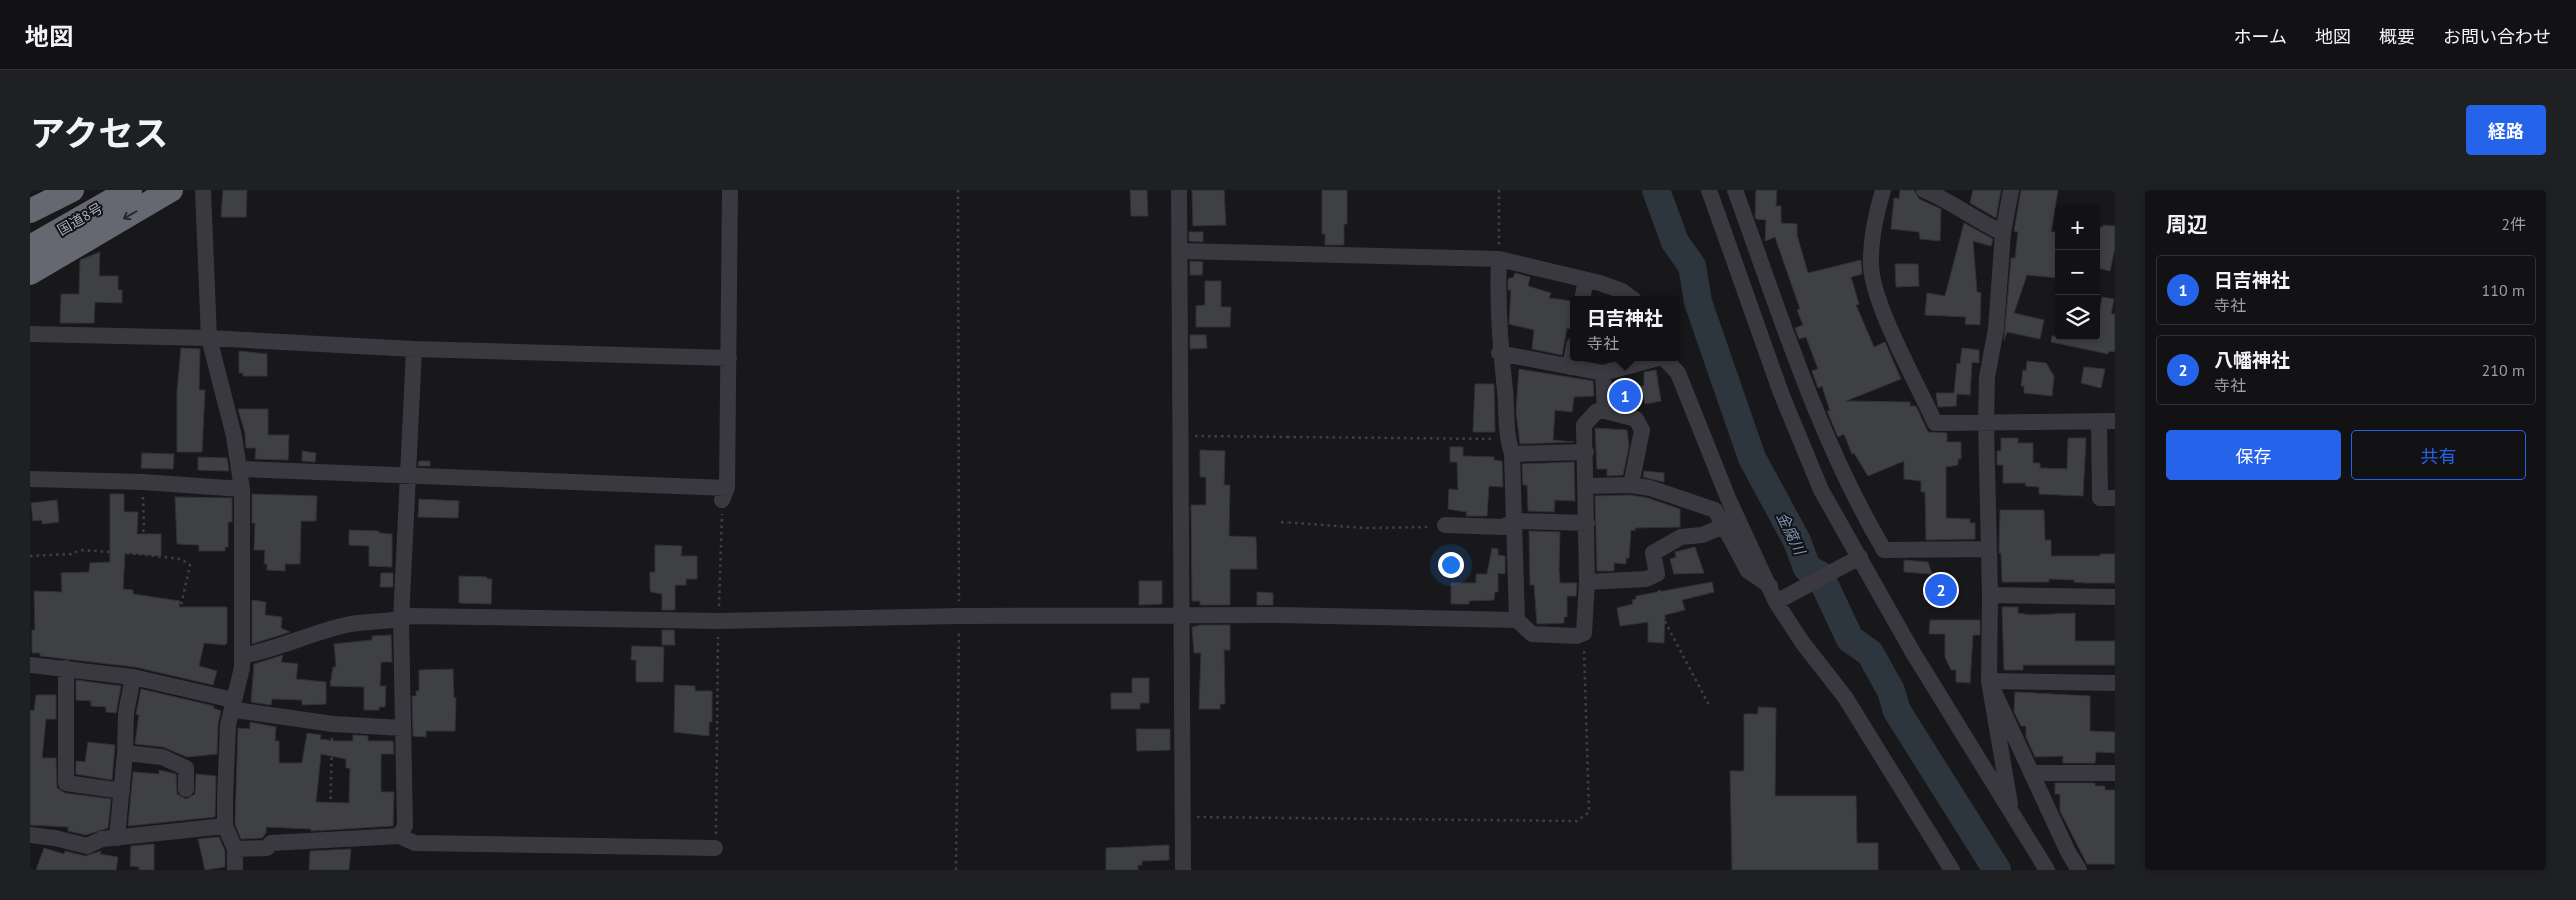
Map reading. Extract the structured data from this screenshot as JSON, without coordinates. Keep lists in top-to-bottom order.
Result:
{
  "streets": {
    "highway": ["国道8号"]
  },
  "water": ["金腐川"],
  "page": {
    "header": "地図",
    "nav": [
      "ホーム",
      "地図",
      "概要",
      "お問い合わせ"
    ],
    "title": "アクセス",
    "buttons": [
      "経路",
      ["保存", "共有"]
    ],
    "heading": ["周辺", "2件"],
    "map_buttons": ["+", "−"],
    "list": [
      {
        "mark": "1",
        "name": "日吉神社",
        "note": "寺社",
        "value": "110 m"
      },
      {
        "mark": "2",
        "name": "八幡神社",
        "note": "寺社",
        "value": "210 m"
      }
    ],
    "popup": ["日吉神社", "寺社"],
    "pins": ["1", "2"]
  }
}
